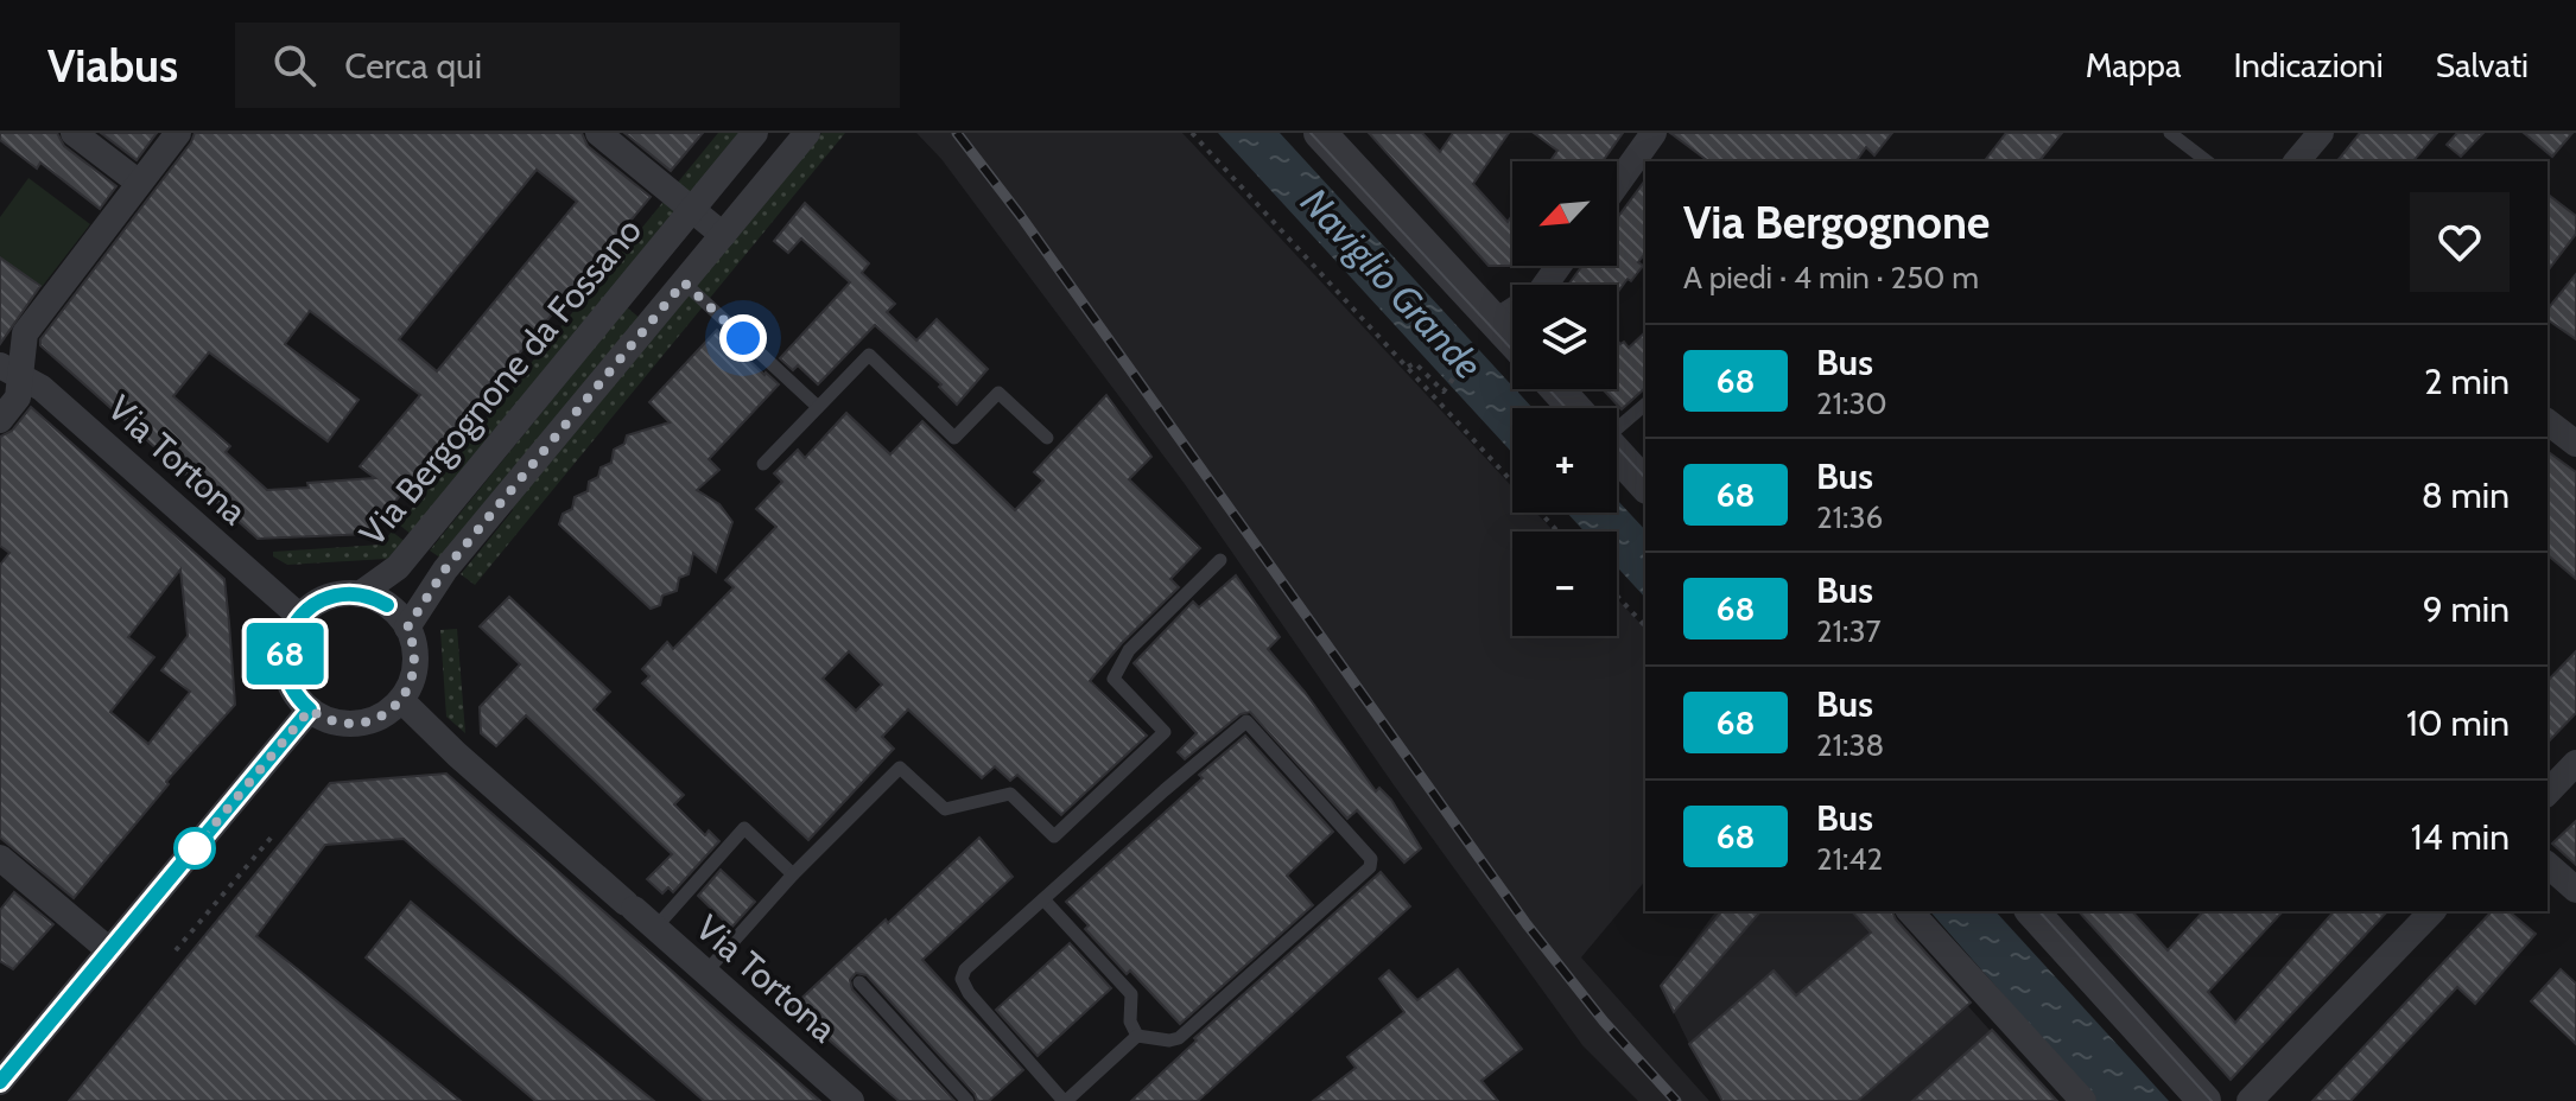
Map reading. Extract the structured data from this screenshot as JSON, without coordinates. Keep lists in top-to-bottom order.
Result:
{
  "streets": {
    "street": ["Via Bergognone da Fossano", "Via Tortona"]
  },
  "crossings": [
    ["Via Bergognone da Fossano", "Via Tortona"]
  ],
  "water": ["Naviglio Grande"],
  "lines": ["bus line 68"],
  "north": "bottom left",
  "page": {
    "header": "Viabus",
    "search": "Cerca qui",
    "nav": ["Mappa", "Indicazioni", "Salvati"],
    "on_map": "68",
    "map_buttons": ["+", "−"],
    "heading": ["Via Bergognone", "A piedi · 4 min · 250 m"],
    "list": [
      {
        "mark": "68",
        "name": "Bus",
        "note": "21:30",
        "value": "2 min"
      },
      {
        "mark": "68",
        "name": "Bus",
        "note": "21:36",
        "value": "8 min"
      },
      {
        "mark": "68",
        "name": "Bus",
        "note": "21:37",
        "value": "9 min"
      },
      {
        "mark": "68",
        "name": "Bus",
        "note": "21:38",
        "value": "10 min"
      },
      {
        "mark": "68",
        "name": "Bus",
        "note": "21:42",
        "value": "14 min"
      }
    ]
  }
}
